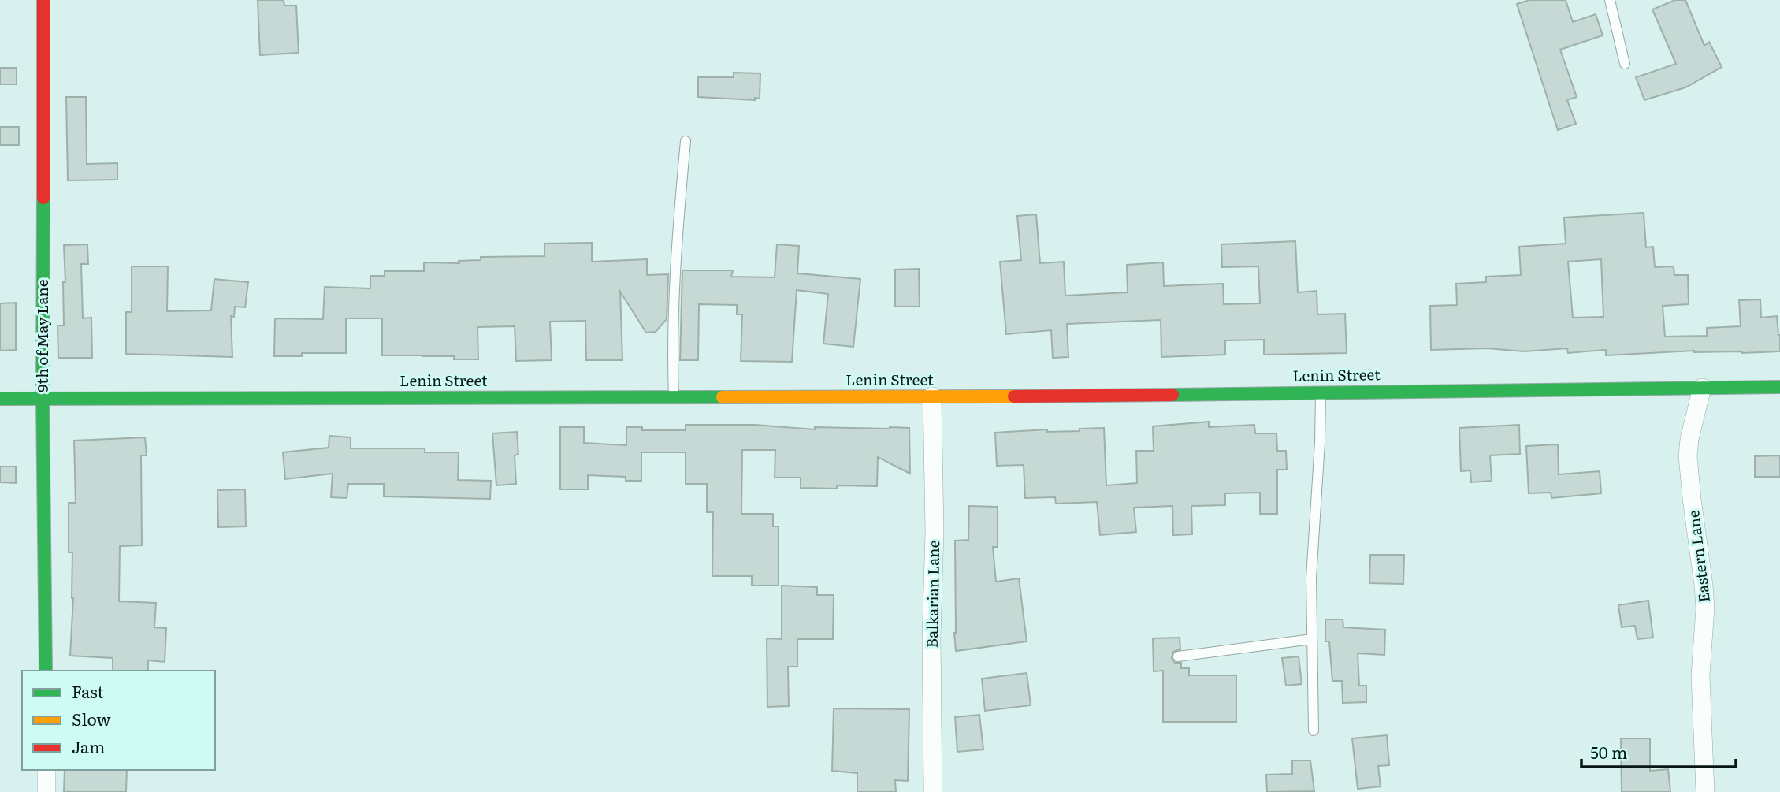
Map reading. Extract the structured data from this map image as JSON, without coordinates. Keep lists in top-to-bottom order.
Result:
{
  "streets": {
    "street": [
      "9th of May Lane",
      "Lenin Street",
      "Eastern Lane",
      "Balkarian Lane"
    ]
  },
  "crossings": [
    ["9th of May Lane", "Lenin Street"],
    ["Lenin Street", "Eastern Lane"],
    ["Lenin Street", "Balkarian Lane"]
  ],
  "legend": ["Fast", "Slow", "Jam"],
  "scale_bar": "50 m"
}
